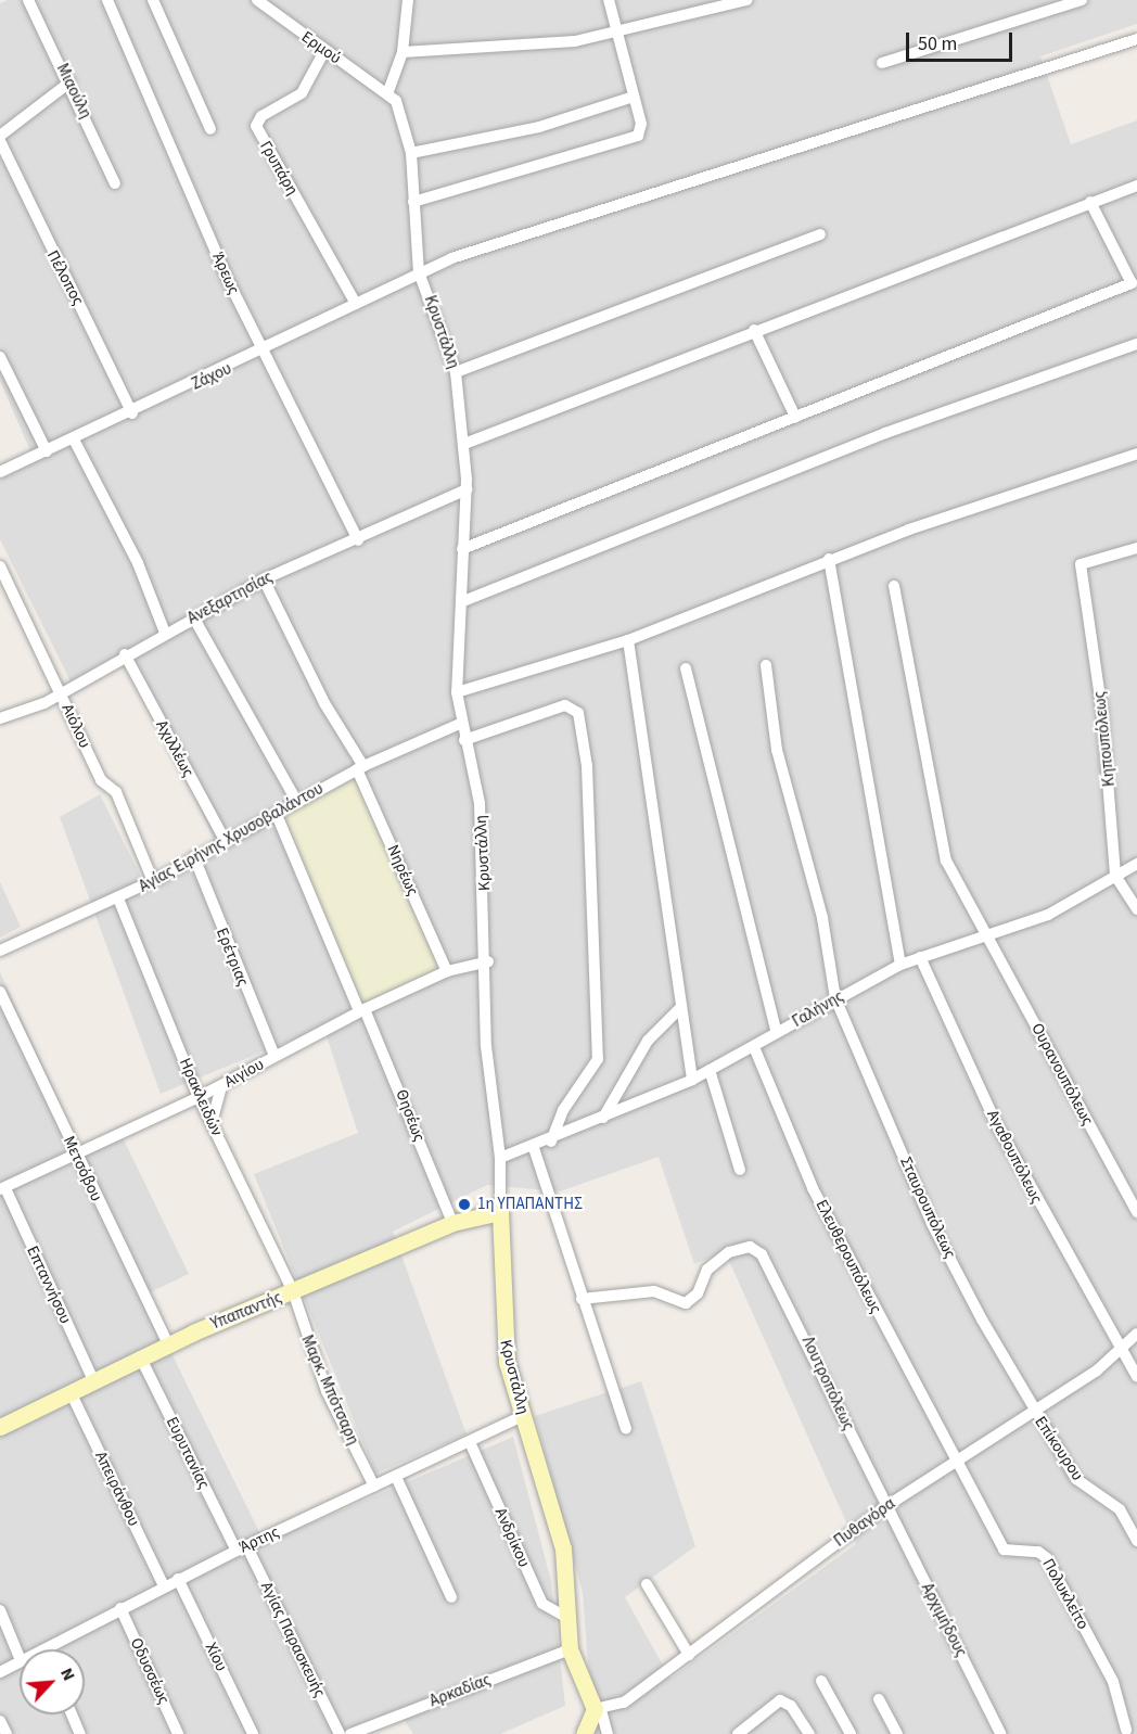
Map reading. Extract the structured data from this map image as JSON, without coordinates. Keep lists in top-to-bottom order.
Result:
{
  "streets": {
    "street": [
      "Ερμού",
      "Μιαούλη",
      "Γρυπάρη",
      "Άρεως",
      "Πέλοπος",
      "Κρυστάλλη",
      "Ζάχου",
      "Ανεξαρτησίας",
      "Αιόλου",
      "Κηπουπόλεως",
      "Αχιλλέως",
      "Αγίας Ειρήνης Χρυσοβαλάντου",
      "Νηρέως",
      "Ερέτριας",
      "Γαλήνης",
      "Αιγίου",
      "Ουρανουπόλεως",
      "Ηρακλειδών",
      "Θησέως",
      "Αγαθουπόλεως",
      "Μετσόβου",
      "Σταυρουπόλεως",
      "Ελευθερουπόλεως",
      "Επταννήσου",
      "Υπαπαντής",
      "Λουτροπόλεως",
      "Μαρκ. Μπότσαρη",
      "Επίκουρου",
      "Ευρυτανίας",
      "Απειράνθου",
      "Πυθαγόρα",
      "Ανδρίκου",
      "Άρτης",
      "Πολυκλείτο",
      "Αρχιμήδους",
      "Αγίας Παρασκευής",
      "Χίου",
      "Οδυσσέως",
      "Αρκαδίας"
    ]
  },
  "crossings": [
    ["Ερμού", "Γρυπάρη"],
    ["Ερμού", "Κρυστάλλη"],
    ["Γρυπάρη", "Ζάχου"],
    ["Άρεως", "Ζάχου"],
    ["Άρεως", "Ανεξαρτησίας"],
    ["Πέλοπος", "Ζάχου"],
    ["Κρυστάλλη", "Ζάχου"],
    ["Κρυστάλλη", "Ανεξαρτησίας"],
    ["Κρυστάλλη", "Αγίας Ειρήνης Χρυσοβαλάντου"],
    ["Κρυστάλλη", "Γαλήνης"],
    ["Κρυστάλλη", "Αιγίου"],
    ["Κρυστάλλη", "Υπαπαντής"],
    ["Κρυστάλλη", "Πυθαγόρα"],
    ["Κρυστάλλη", "Ανδρίκου"],
    ["Κρυστάλλη", "Άρτης"],
    ["Κρυστάλλη", "Αρκαδίας"],
    ["Ανεξαρτησίας", "Αιόλου"],
    ["Ανεξαρτησίας", "Αχιλλέως"],
    ["Ανεξαρτησίας", "Νηρέως"],
    ["Αιόλου", "Αγίας Ειρήνης Χρυσοβαλάντου"],
    ["Κηπουπόλεως", "Γαλήνης"],
    ["Αχιλλέως", "Αγίας Ειρήνης Χρυσοβαλάντου"],
    ["Αγίας Ειρήνης Χρυσοβαλάντου", "Νηρέως"],
    ["Αγίας Ειρήνης Χρυσοβαλάντου", "Ερέτριας"],
    ["Αγίας Ειρήνης Χρυσοβαλάντου", "Ηρακλειδών"],
    ["Αγίας Ειρήνης Χρυσοβαλάντου", "Θησέως"],
    ["Νηρέως", "Αιγίου"],
    ["Ερέτριας", "Αιγίου"],
    ["Γαλήνης", "Ουρανουπόλεως"],
    ["Γαλήνης", "Αγαθουπόλεως"],
    ["Γαλήνης", "Σταυρουπόλεως"],
    ["Γαλήνης", "Ελευθερουπόλεως"],
    ["Αιγίου", "Ηρακλειδών"],
    ["Αιγίου", "Θησέως"],
    ["Αιγίου", "Μετσόβου"],
    ["Αιγίου", "Επταννήσου"],
    ["Ηρακλειδών", "Υπαπαντής"],
    ["Ηρακλειδών", "Μαρκ. Μπότσαρη"],
    ["Θησέως", "Υπαπαντής"],
    ["Αγαθουπόλεως", "Πυθαγόρα"],
    ["Μετσόβου", "Υπαπαντής"],
    ["Σταυρουπόλεως", "Επίκουρου"],
    ["Σταυρουπόλεως", "Πυθαγόρα"],
    ["Ελευθερουπόλεως", "Πυθαγόρα"],
    ["Ελευθερουπόλεως", "Πολυκλείτο"],
    ["Επταννήσου", "Υπαπαντής"],
    ["Υπαπαντής", "Μαρκ. Μπότσαρη"],
    ["Υπαπαντής", "Ευρυτανίας"],
    ["Υπαπαντής", "Απειράνθου"],
    ["Λουτροπόλεως", "Πυθαγόρα"],
    ["Λουτροπόλεως", "Αρχιμήδους"],
    ["Μαρκ. Μπότσαρη", "Άρτης"],
    ["Επίκουρου", "Πυθαγόρα"],
    ["Ευρυτανίας", "Άρτης"],
    ["Ευρυτανίας", "Αγίας Παρασκευής"],
    ["Απειράνθου", "Άρτης"],
    ["Πυθαγόρα", "Πολυκλείτο"],
    ["Πυθαγόρα", "Αρχιμήδους"],
    ["Ανδρίκου", "Άρτης"],
    ["Άρτης", "Αγίας Παρασκευής"],
    ["Άρτης", "Χίου"],
    ["Άρτης", "Οδυσσέως"]
  ],
  "places": ["1η ΥΠΑΠΑΝΤΗΣ"],
  "scale_bar": "50 m",
  "north": "top right"
}
